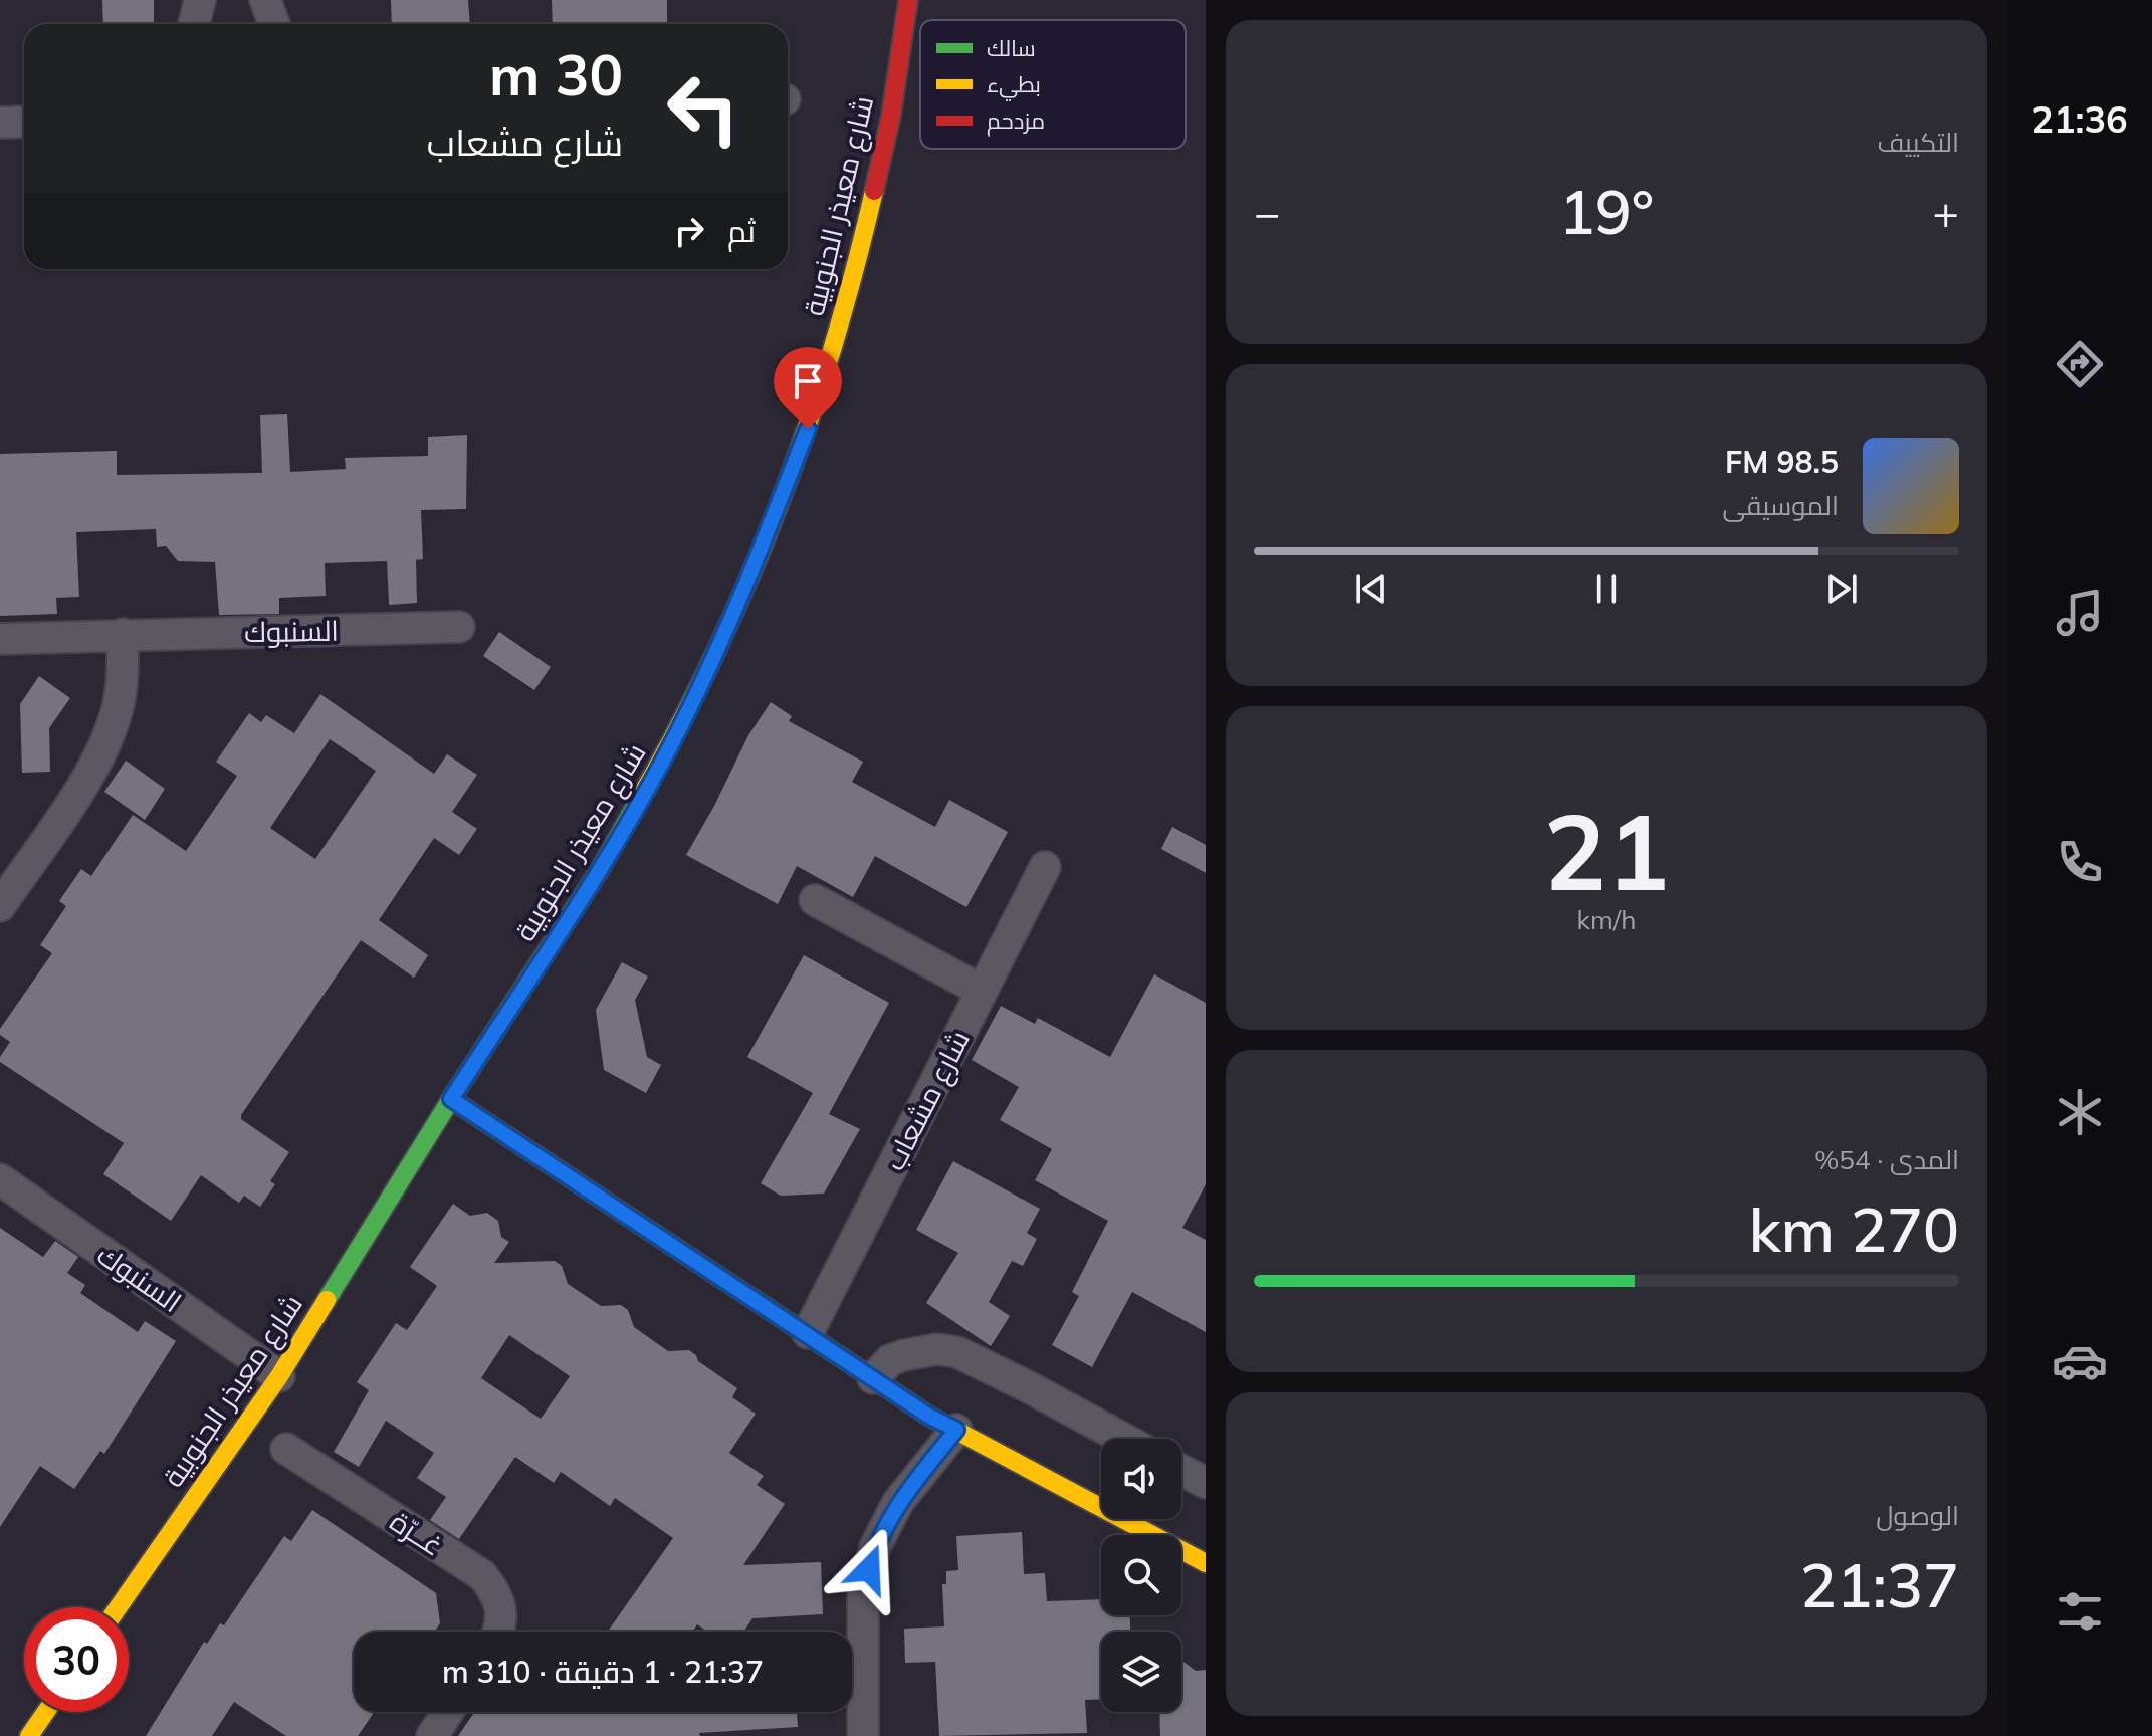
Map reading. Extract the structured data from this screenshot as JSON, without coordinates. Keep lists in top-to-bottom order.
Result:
{
  "streets": {
    "street": [
      "شارع معيذر الجنوبية",
      "السنبوك",
      "شارع مشعاب",
      "غــرّة"
    ]
  },
  "crossings": [
    ["شارع معيذر الجنوبية", "السنبوك"]
  ],
  "legend": ["سالك", "بطيء", "مزدحم"],
  "page": {
    "tabs": "21:36",
    "tile": [
      "التكييف",
      ["21", "km/h"],
      ["المدى · 54%", "270 km"],
      ["الوصول", "21:37"]
    ],
    "turn": ["30 m", "شارع مشعاب"],
    "heat": ["−", "19°", "+"],
    "then": "ثم",
    "song": ["98.5 FM", "الموسيقى"],
    "limit": "30",
    "trip": "21:37 · 1 دقيقة · 310 m"
  }
}
